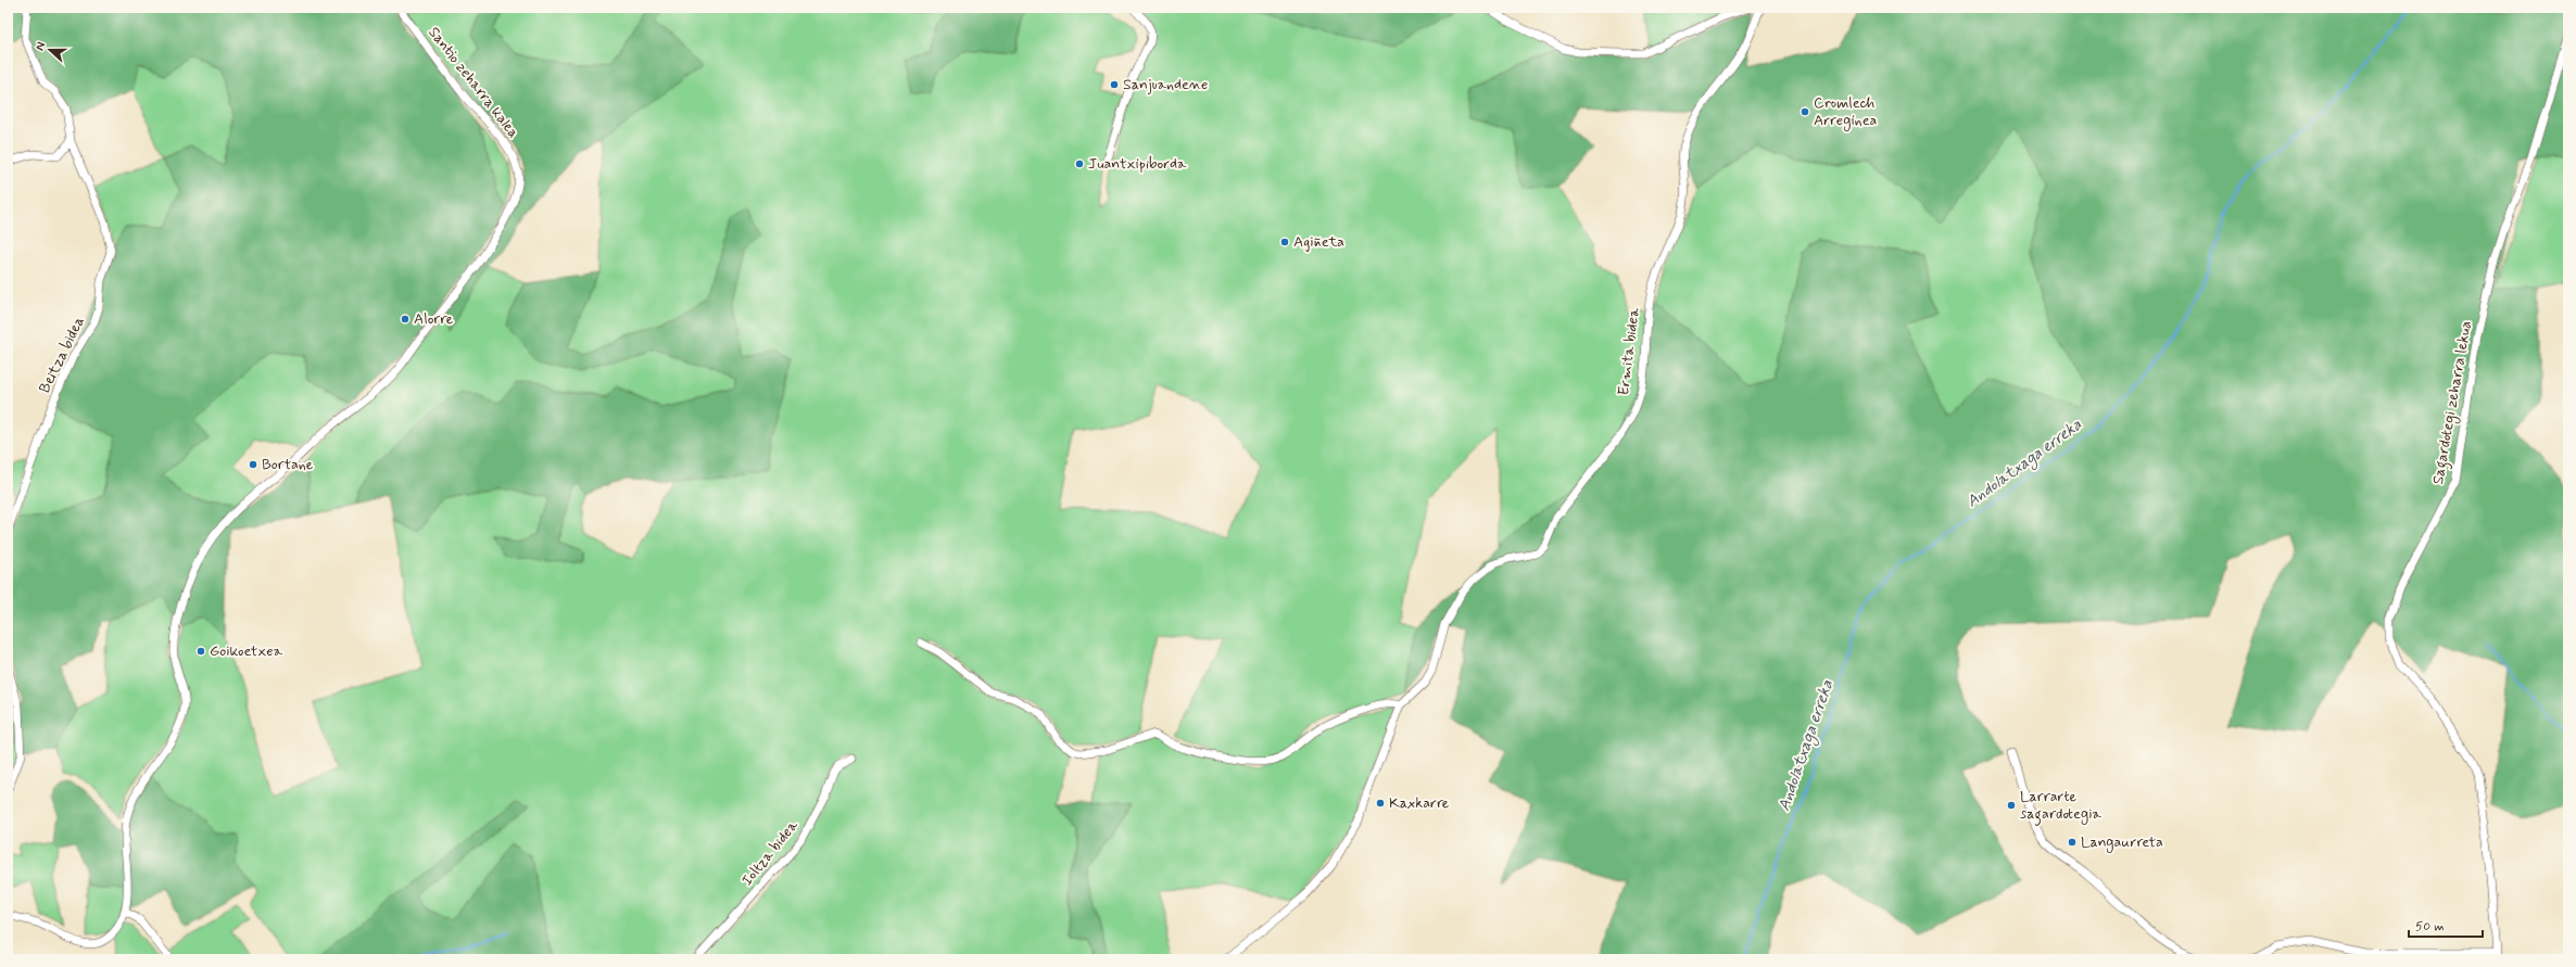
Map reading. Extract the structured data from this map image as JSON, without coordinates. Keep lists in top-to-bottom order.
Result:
{
  "streets": {
    "street": [
      "Santio zeharra kalea",
      "Ermita bidea",
      "Beitza bidea",
      "Sagardotegi zeharra lekua",
      "Ioltza bidea"
    ]
  },
  "water": ["Andolatxaga erreka"],
  "places": [
    "Sanjuandene",
    "Cromlech Arreginea",
    "Juantxipiborda",
    "Agiñeta",
    "Alorre",
    "Bortane",
    "Goikoetxea",
    "Kaxkarre",
    "Larrarte sagardotegia",
    "Langaurreta"
  ],
  "scale_bar": "50 m",
  "north": "left"
}
